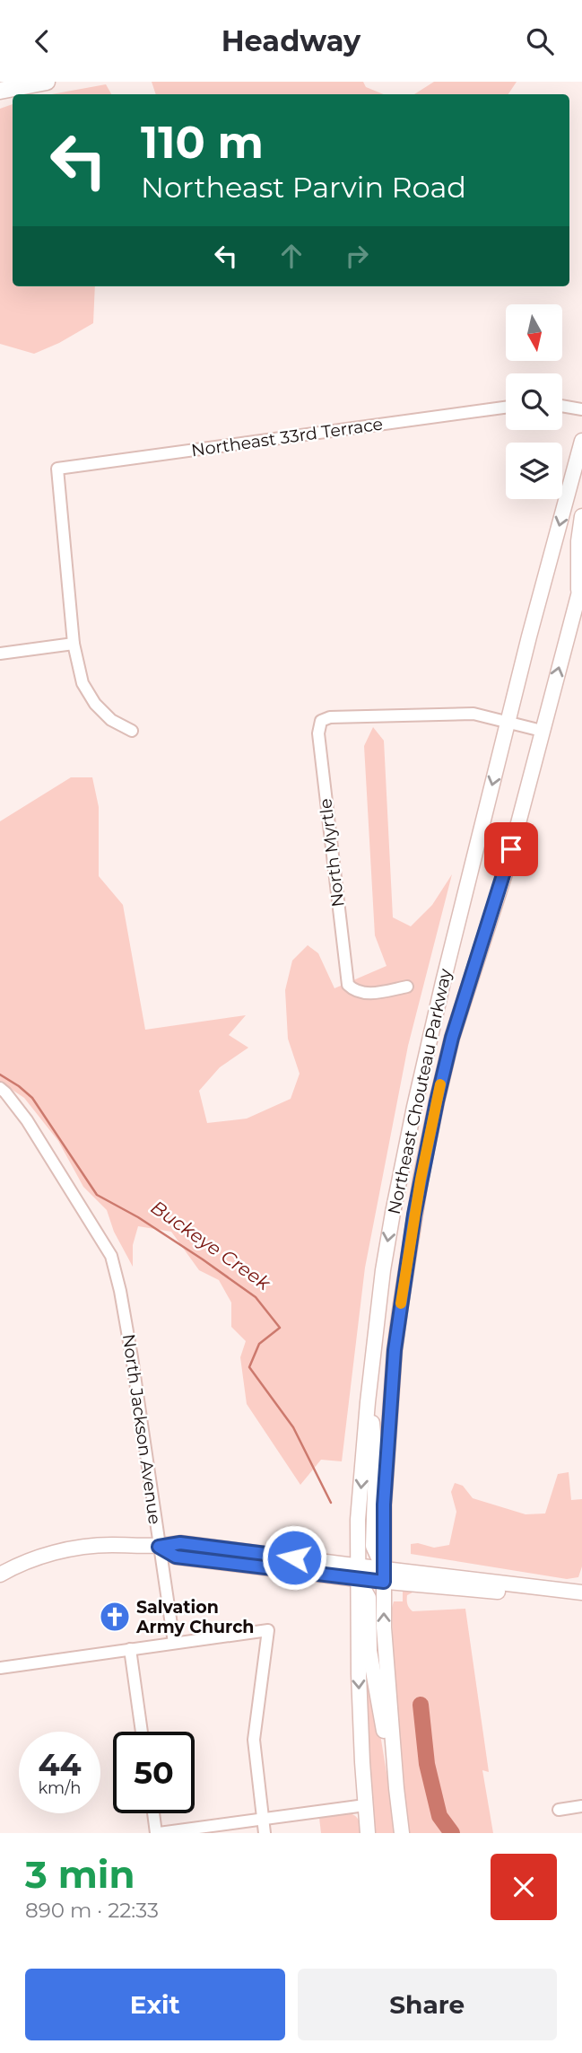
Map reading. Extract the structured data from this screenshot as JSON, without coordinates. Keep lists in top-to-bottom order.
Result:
{
  "streets": {
    "main road": ["Northeast Chouteau Parkway"],
    "street": ["Northeast 33rd Terrace", "North Myrtle", "North Jackson Avenue"]
  },
  "crossings": [
    ["North Myrtle", "Northeast Chouteau Parkway"]
  ],
  "water": ["Buckeye Creek"],
  "places": {
    "church": ["Salvation Army Church"]
  },
  "north": "bottom",
  "page": {
    "header": "Headway",
    "turn": ["110 m", "Northeast Parvin Road"],
    "speed": "44 km/h",
    "limit": "50",
    "heading": ["3 min", "890 m · 22:33"],
    "buttons": ["Exit", "Share"]
  }
}
